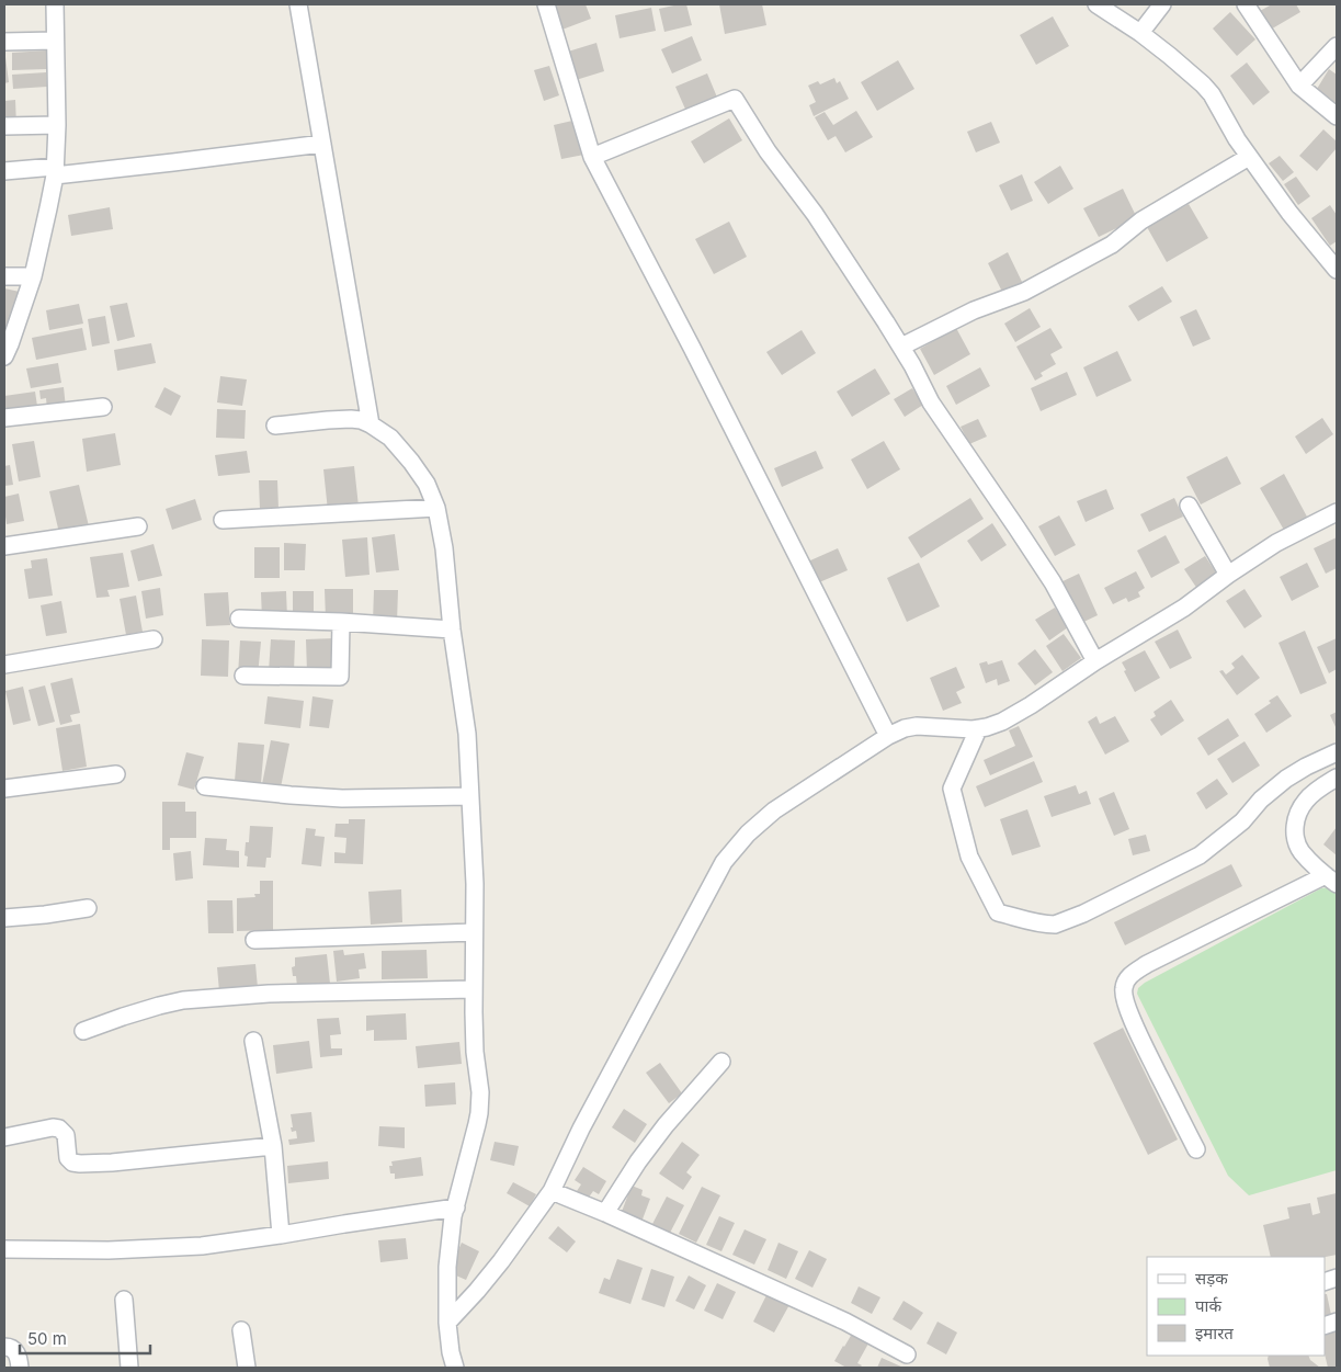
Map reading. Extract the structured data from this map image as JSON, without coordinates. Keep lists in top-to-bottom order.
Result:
{
  "legend": ["सड़क", "पार्क", "इमारत"],
  "scale_bar": "50 m"
}
